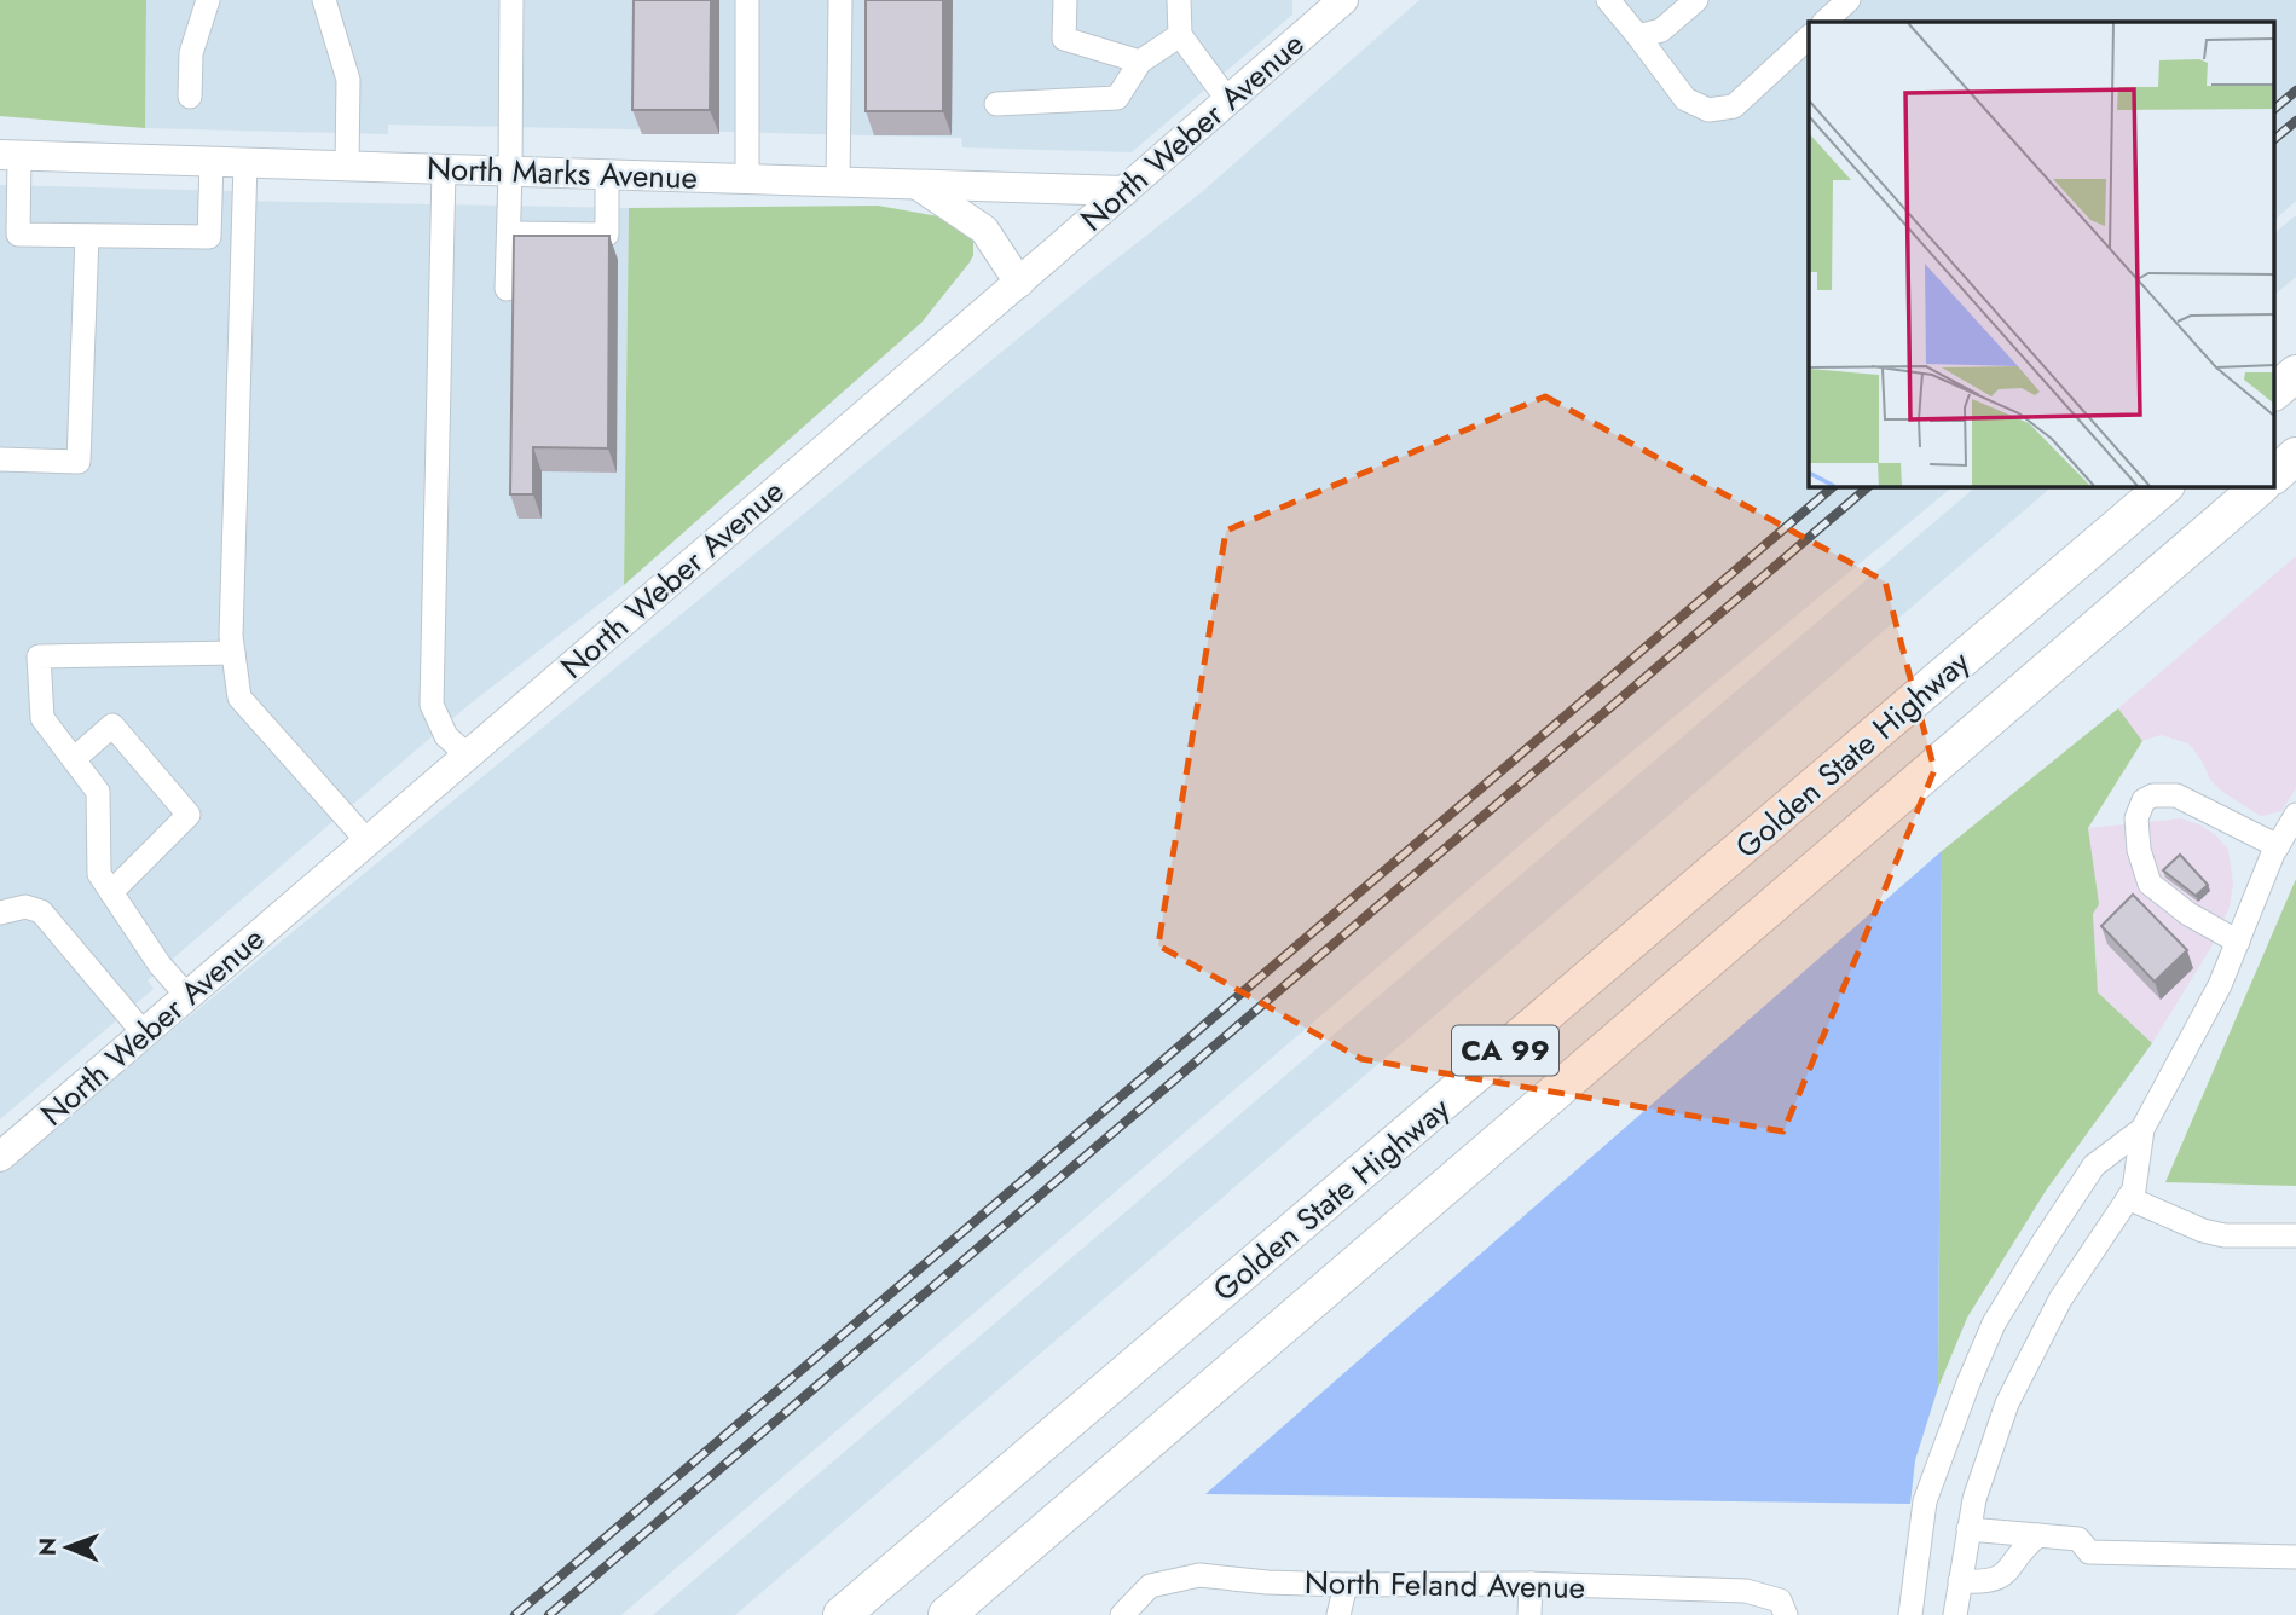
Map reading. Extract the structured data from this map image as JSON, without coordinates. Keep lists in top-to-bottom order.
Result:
{
  "streets": {
    "highway": ["Golden State Highway", "CA 99"],
    "main road": ["North Weber Avenue", "North Marks Avenue"],
    "street": ["North Feland Avenue"]
  },
  "crossings": [
    ["North Weber Avenue", "North Marks Avenue"]
  ],
  "north": "left"
}
